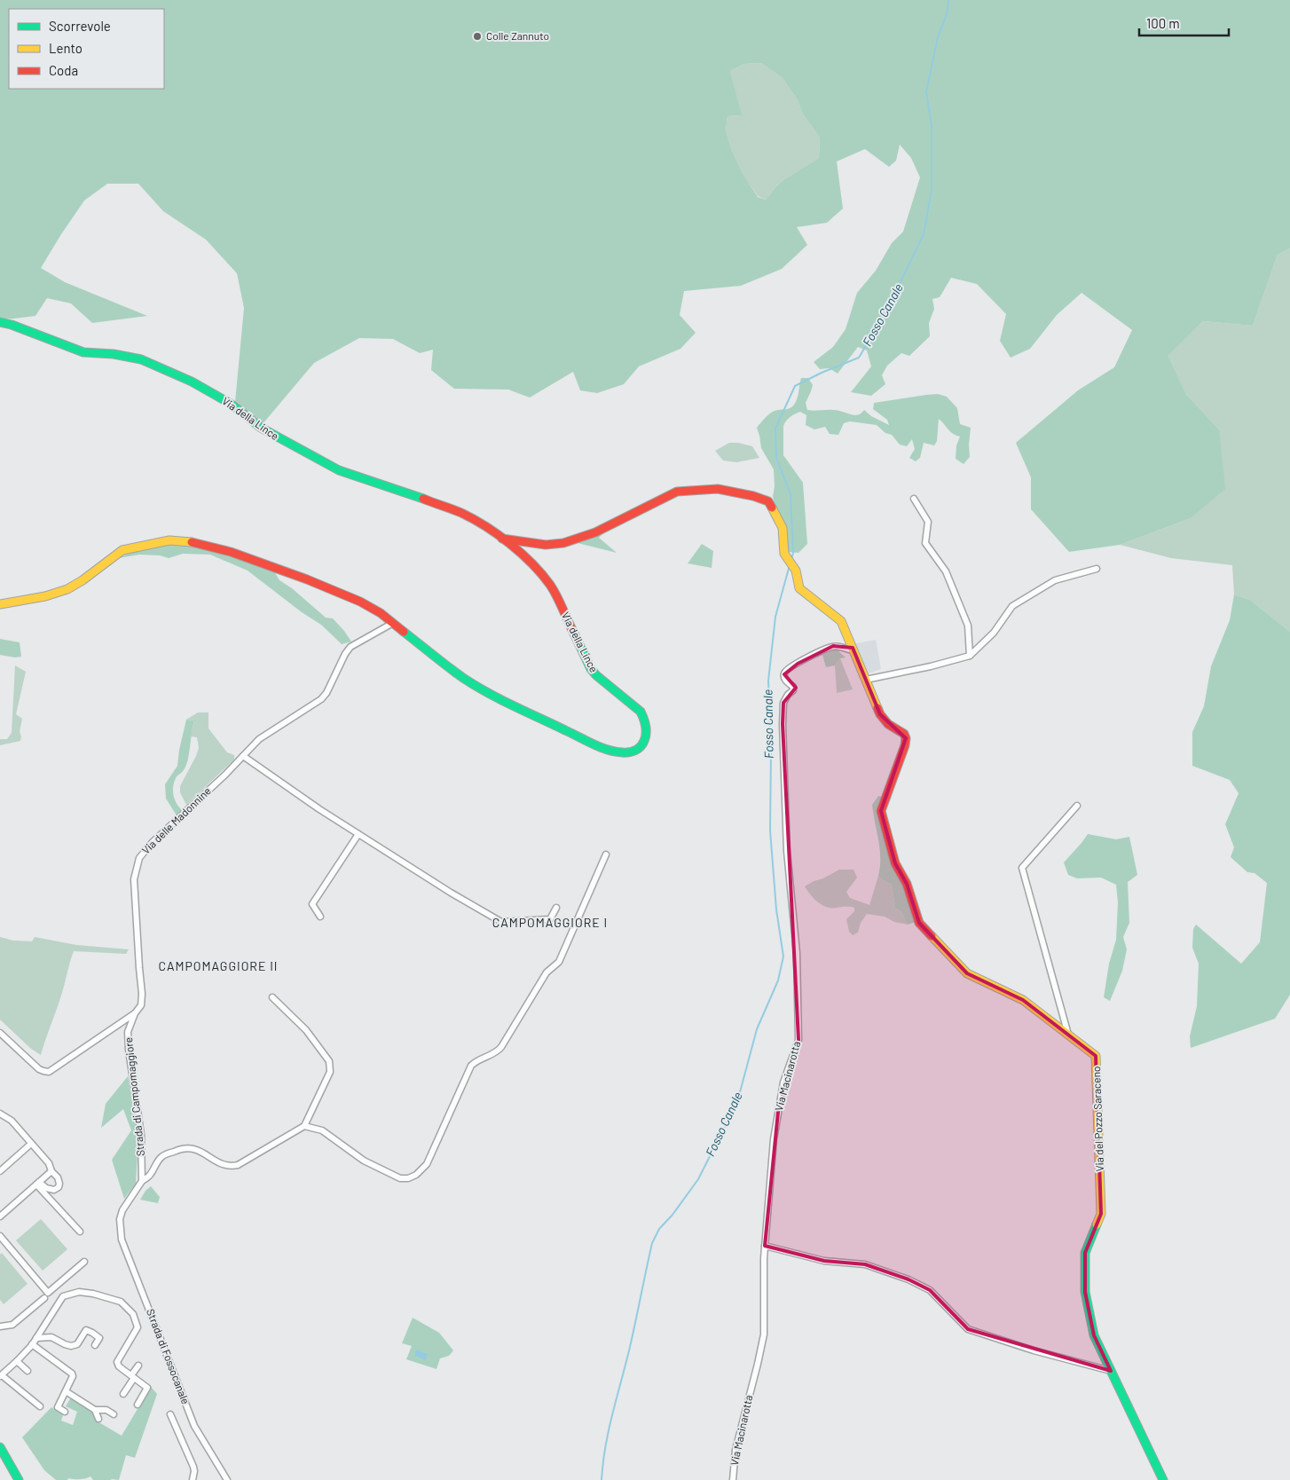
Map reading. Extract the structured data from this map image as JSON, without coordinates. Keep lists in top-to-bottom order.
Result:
{
  "streets": {
    "street": [
      "Via della Lince",
      "Via delle Madonnine",
      "Via Macinarotta",
      "Strada di Campomaggiore",
      "Via del Pozzo Saraceno",
      "Strada di Fossocanale"
    ]
  },
  "crossings": [
    ["Via della Lince", "Via delle Madonnine"],
    ["Via della Lince", "Via del Pozzo Saraceno"],
    ["Via delle Madonnine", "Strada di Campomaggiore"],
    ["Via Macinarotta", "Via del Pozzo Saraceno"],
    ["Strada di Campomaggiore", "Strada di Fossocanale"]
  ],
  "districts": ["CAMPOMAGGIORE I", "CAMPOMAGGIORE II"],
  "water": ["Fosso Canale"],
  "places": ["Colle Zannuto"],
  "legend": ["Scorrevole", "Lento", "Coda"],
  "scale_bar": "100 m"
}
